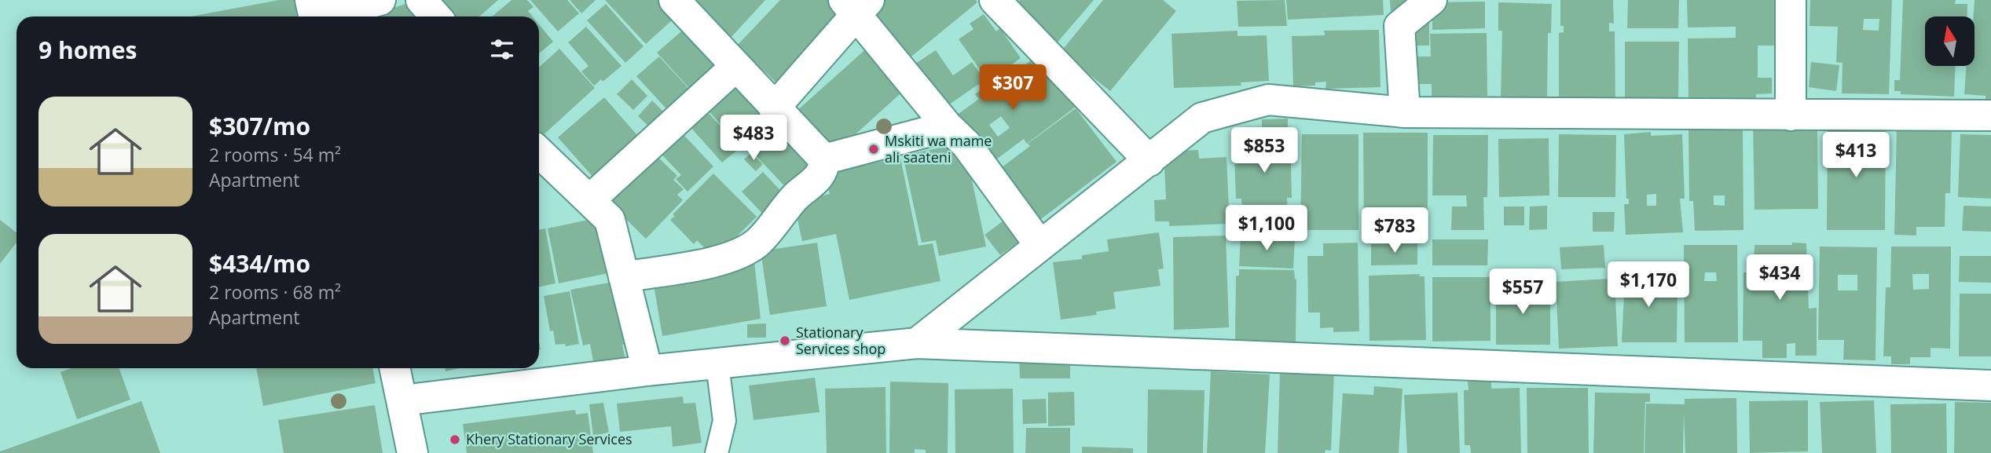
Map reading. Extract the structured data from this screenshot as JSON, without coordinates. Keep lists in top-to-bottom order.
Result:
{
  "places": ["Mskiti wa mame ali saateni", "Stationary Services shop", "Khery Stationary Services"],
  "north": "top",
  "page": {
    "heading": "9 homes",
    "price": [
      "$307",
      "$483",
      "$853",
      "$413",
      "$1,100",
      "$783",
      "$434",
      "$1,170",
      "$557"
    ],
    "list": [
      {
        "name": "$307/mo",
        "note": "2 rooms · 54 m² · Apartment"
      },
      {
        "name": "$434/mo",
        "note": "2 rooms · 68 m² · Apartment"
      }
    ]
  }
}
